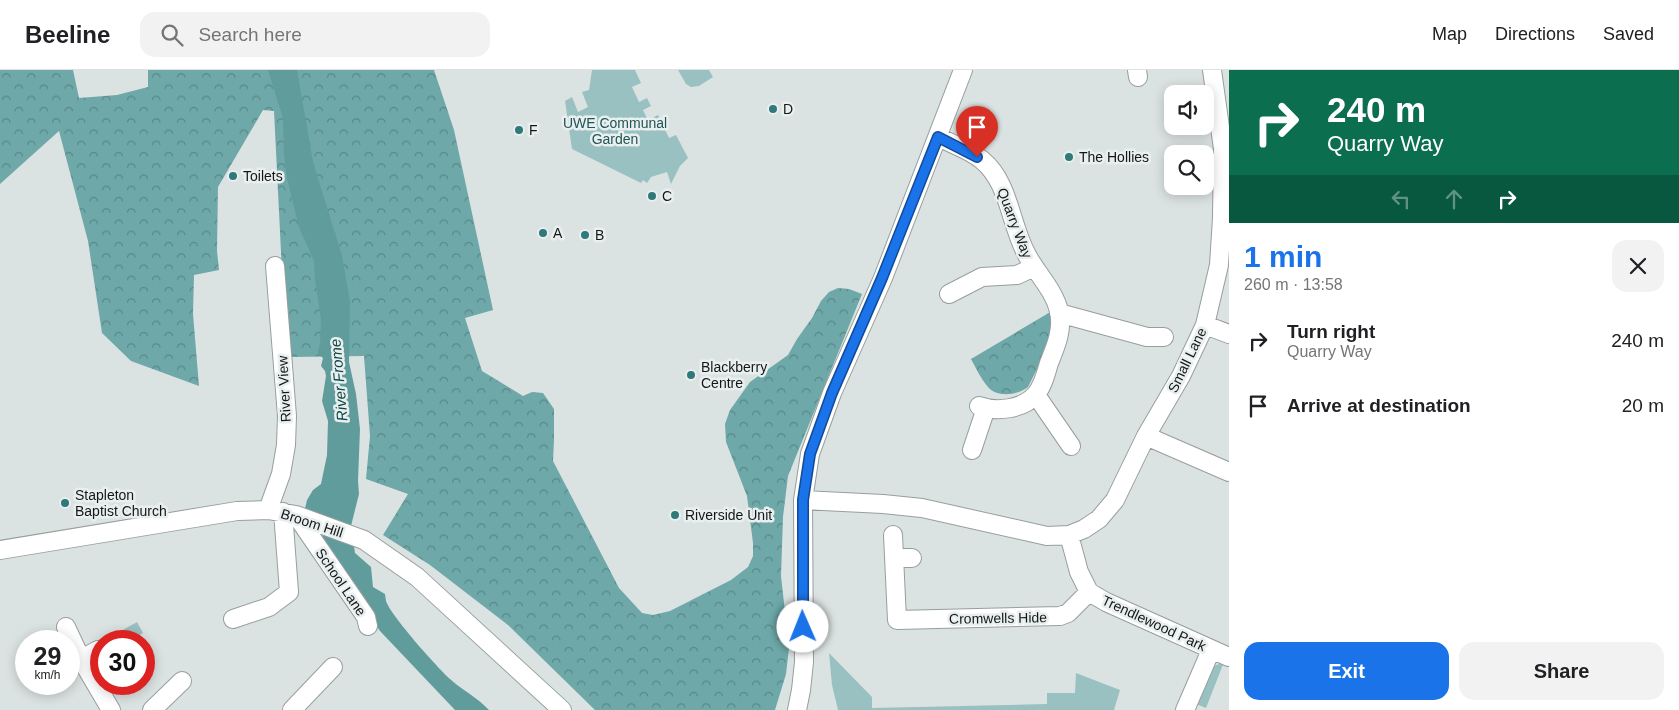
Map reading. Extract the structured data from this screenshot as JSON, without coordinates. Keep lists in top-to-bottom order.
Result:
{
  "streets": {
    "street": [
      "Quarry Way",
      "Small Lane",
      "River View",
      "Broom Hill",
      "School Lane",
      "Cromwells Hide",
      "Trendlewood Park"
    ]
  },
  "crossings": [
    ["River View", "Broom Hill"],
    ["River View", "School Lane"],
    ["Broom Hill", "School Lane"],
    ["Cromwells Hide", "Trendlewood Park"]
  ],
  "water": ["River Frome"],
  "parks": ["UWE Communal Garden"],
  "places": [
    "D",
    "F",
    "The Hollies",
    "Toilets",
    "C",
    "A",
    "B",
    "Blackberry Centre",
    "Stapleton Baptist Church",
    "Riverside Unit"
  ],
  "page": {
    "header": "Beeline",
    "search": "Search here",
    "nav": ["Map", "Directions", "Saved"],
    "turn": ["240 m", "Quarry Way"],
    "heading": ["1 min", "260 m · 13:58"],
    "list": [
      {
        "name": "Turn right",
        "note": "Quarry Way",
        "value": "240 m"
      },
      {
        "name": "Arrive at destination",
        "value": "20 m"
      }
    ],
    "speed": "29 km/h",
    "limit": "30",
    "buttons": ["Exit", "Share"]
  }
}
